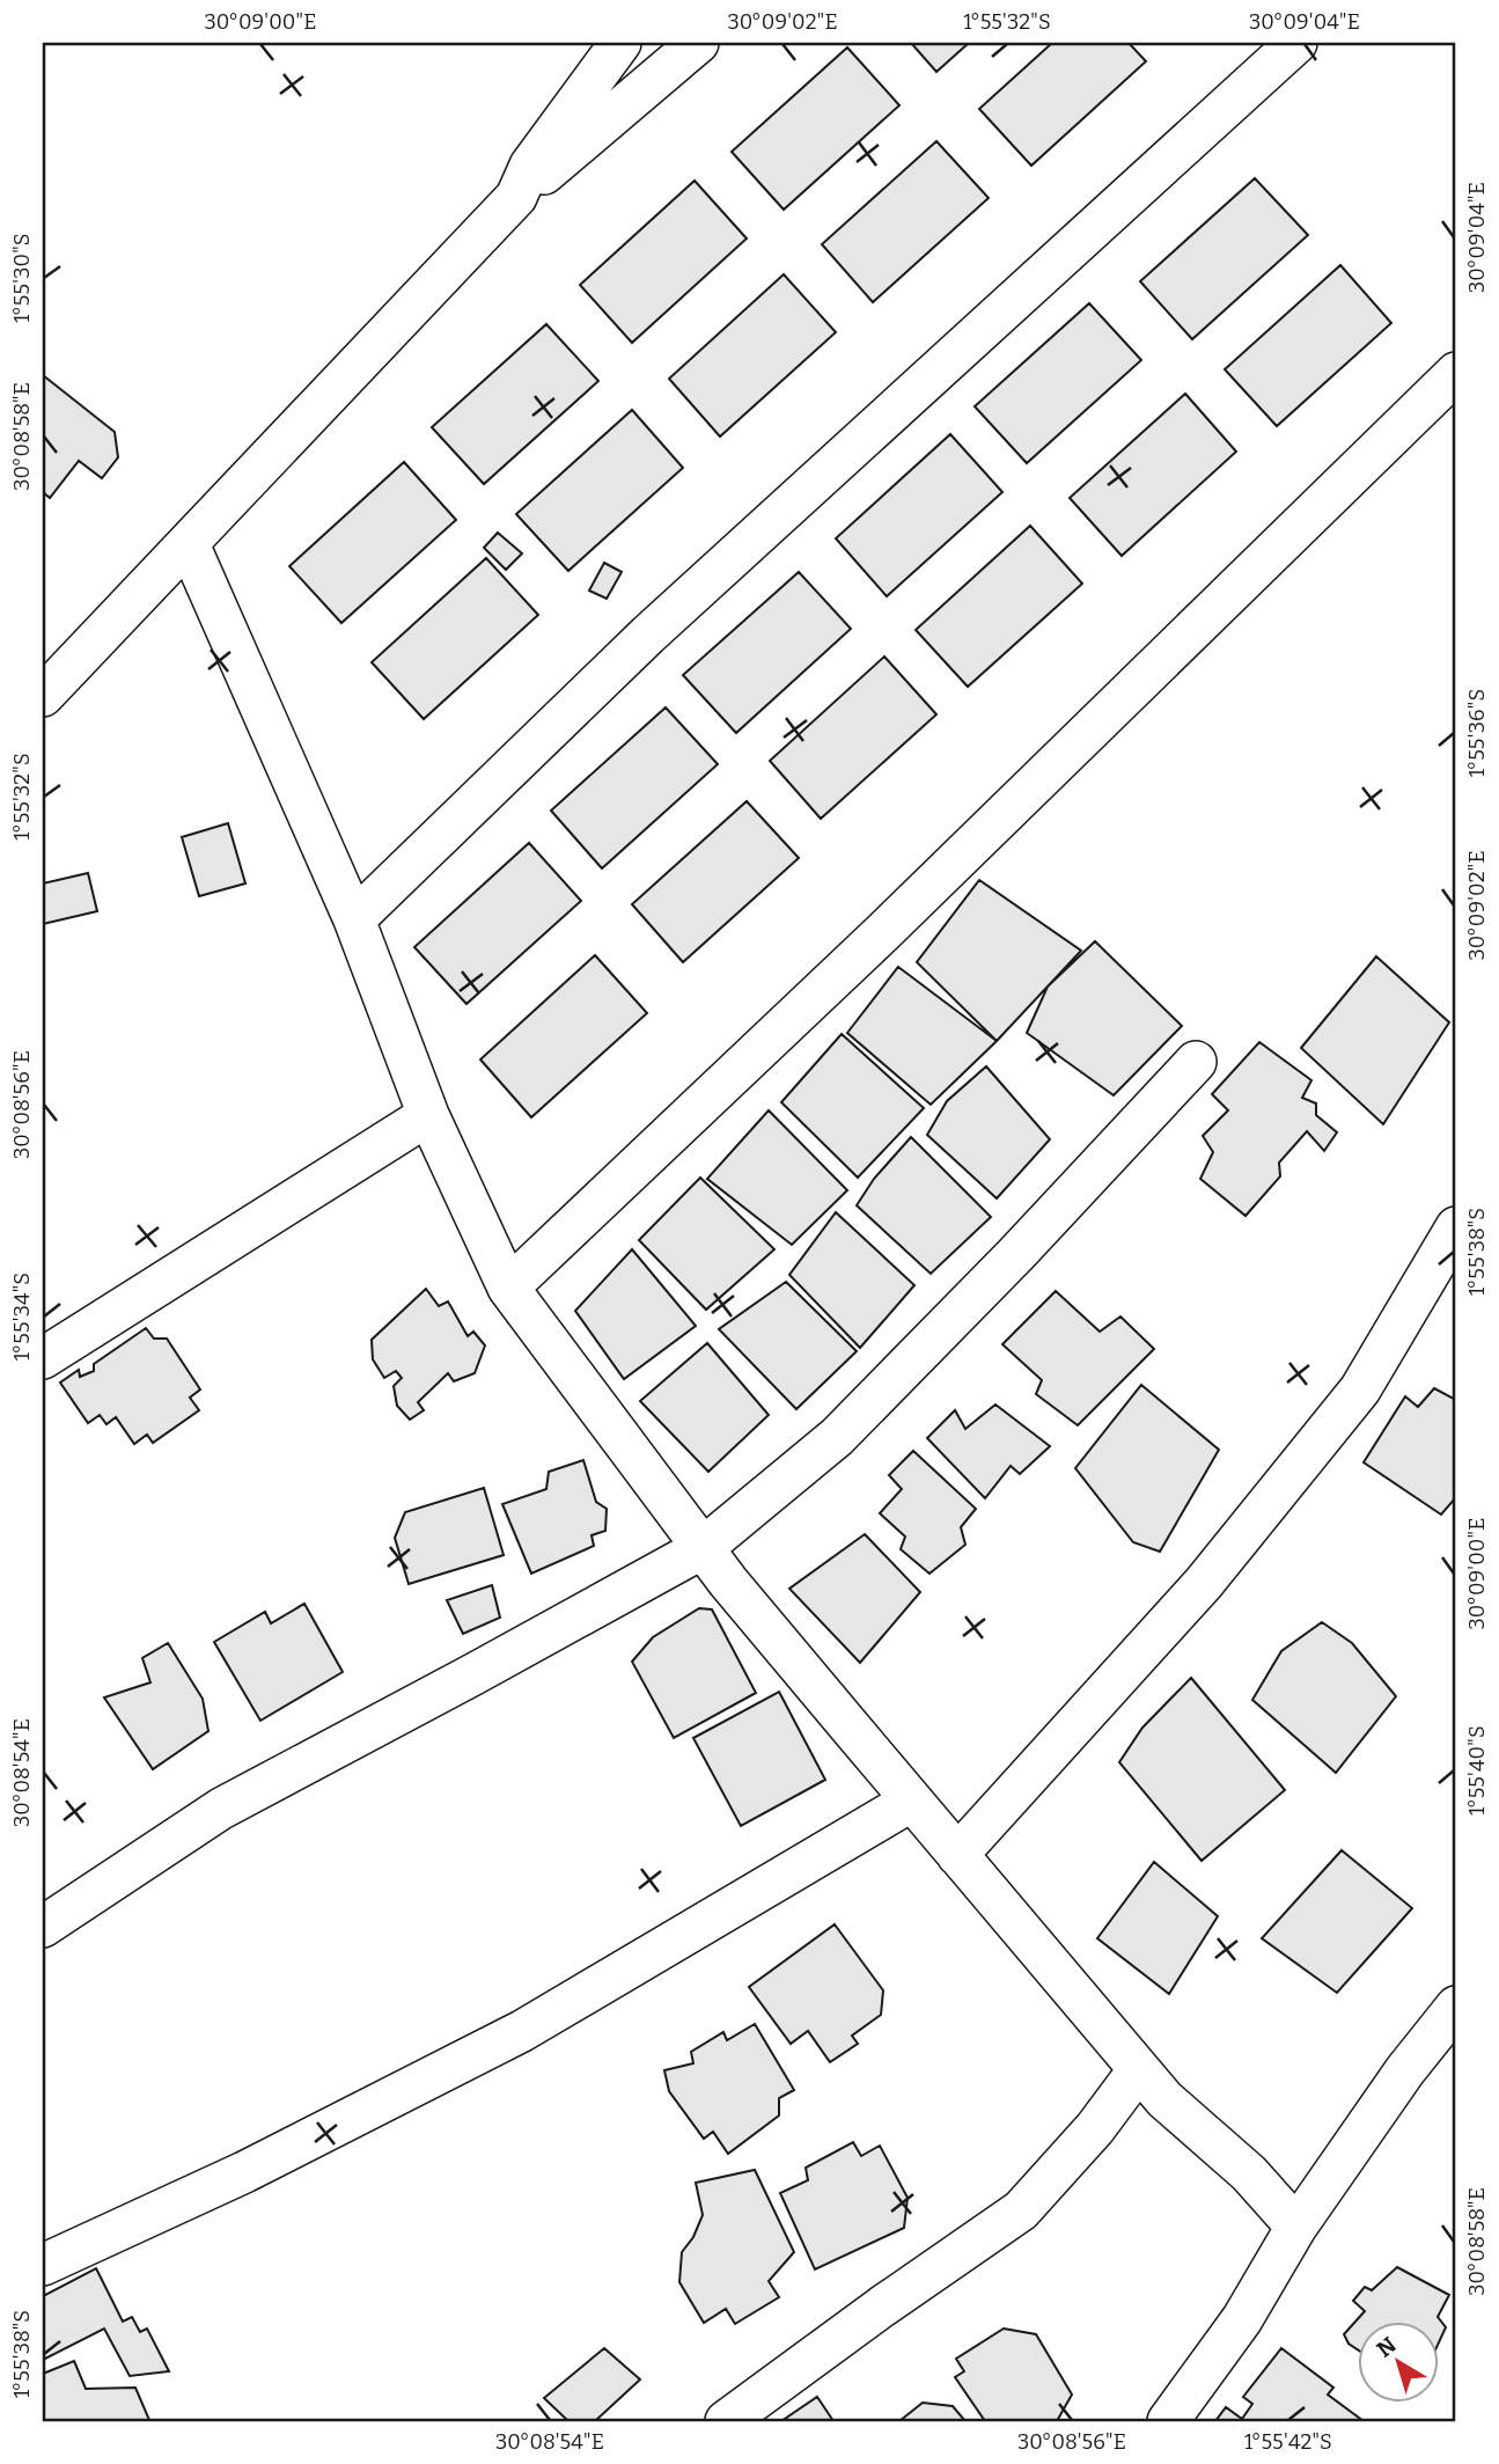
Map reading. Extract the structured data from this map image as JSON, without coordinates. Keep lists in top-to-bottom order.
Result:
{
  "north": "top left",
  "coordinates": [
    "30°09'00\"E",
    "30°09'02\"E",
    "1°55'32\"S",
    "30°09'04\"E",
    "1°55'30\"S",
    "30°08'58\"E",
    "1°55'36\"S",
    "30°08'56\"E",
    "1°55'38\"S",
    "1°55'34\"S",
    "1°55'40\"S",
    "30°08'54\"E",
    "1°55'42\"S"
  ]
}
